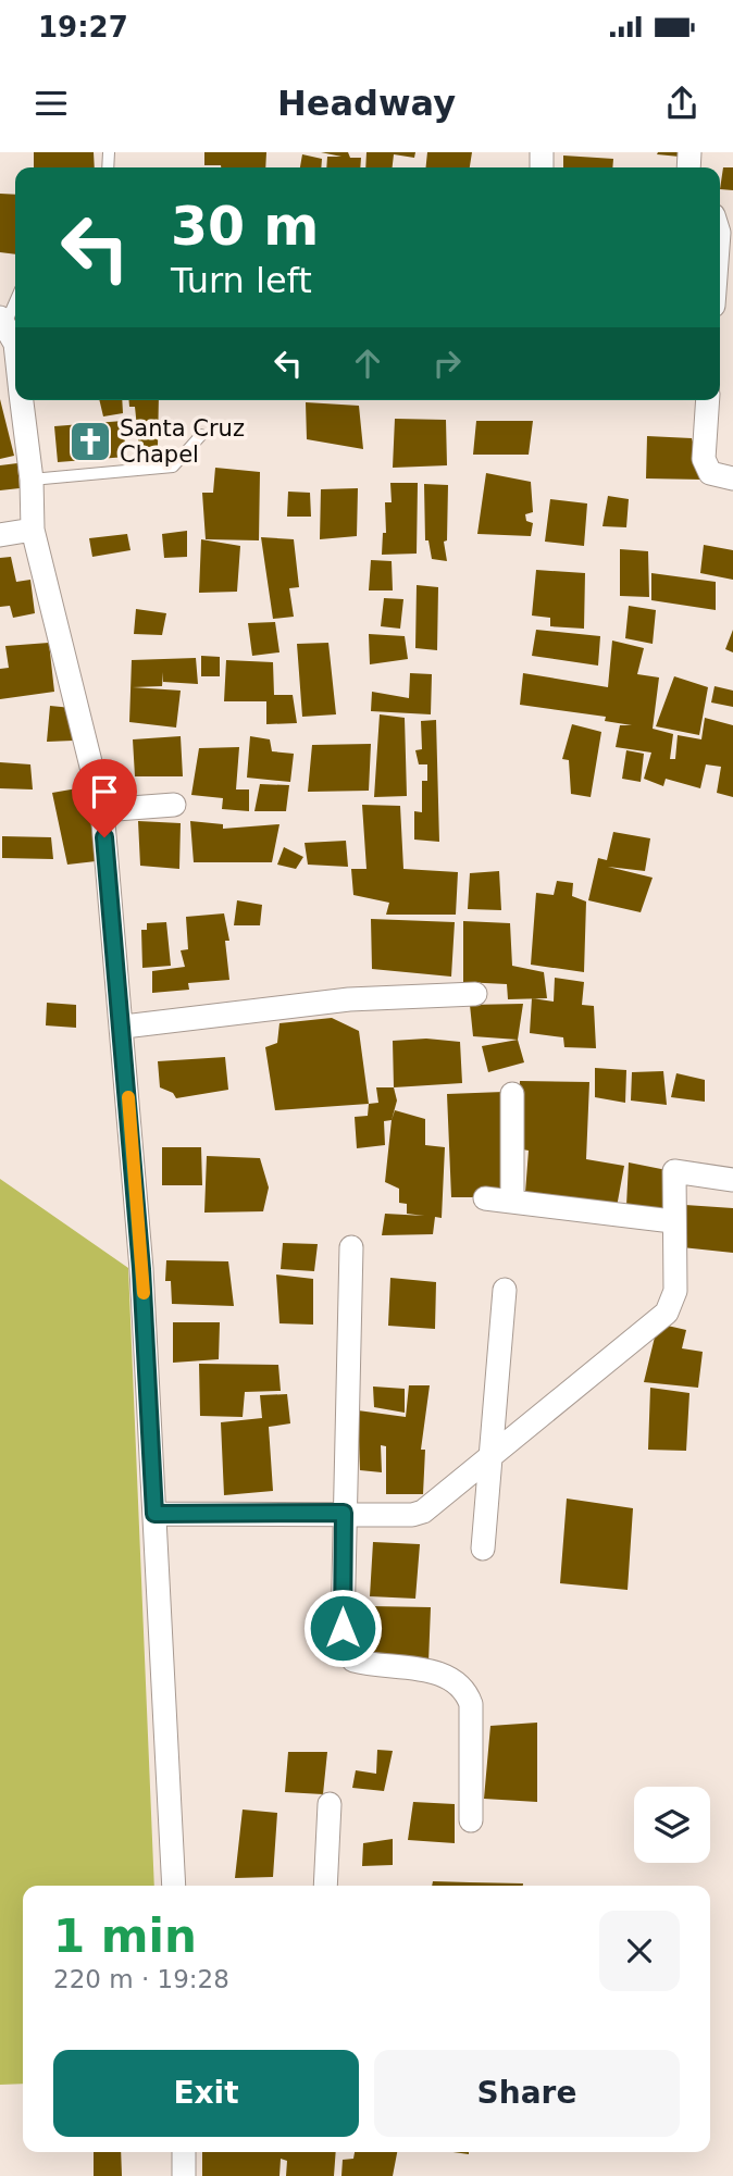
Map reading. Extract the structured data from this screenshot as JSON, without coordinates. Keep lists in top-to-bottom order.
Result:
{
  "places": {
    "church": ["Santa Cruz Chapel"]
  },
  "page": {
    "status": "19:27",
    "header": "Headway",
    "turn": ["30 m", "Turn left"],
    "heading": ["1 min", "220 m · 19:28"],
    "buttons": ["Exit", "Share"]
  }
}
